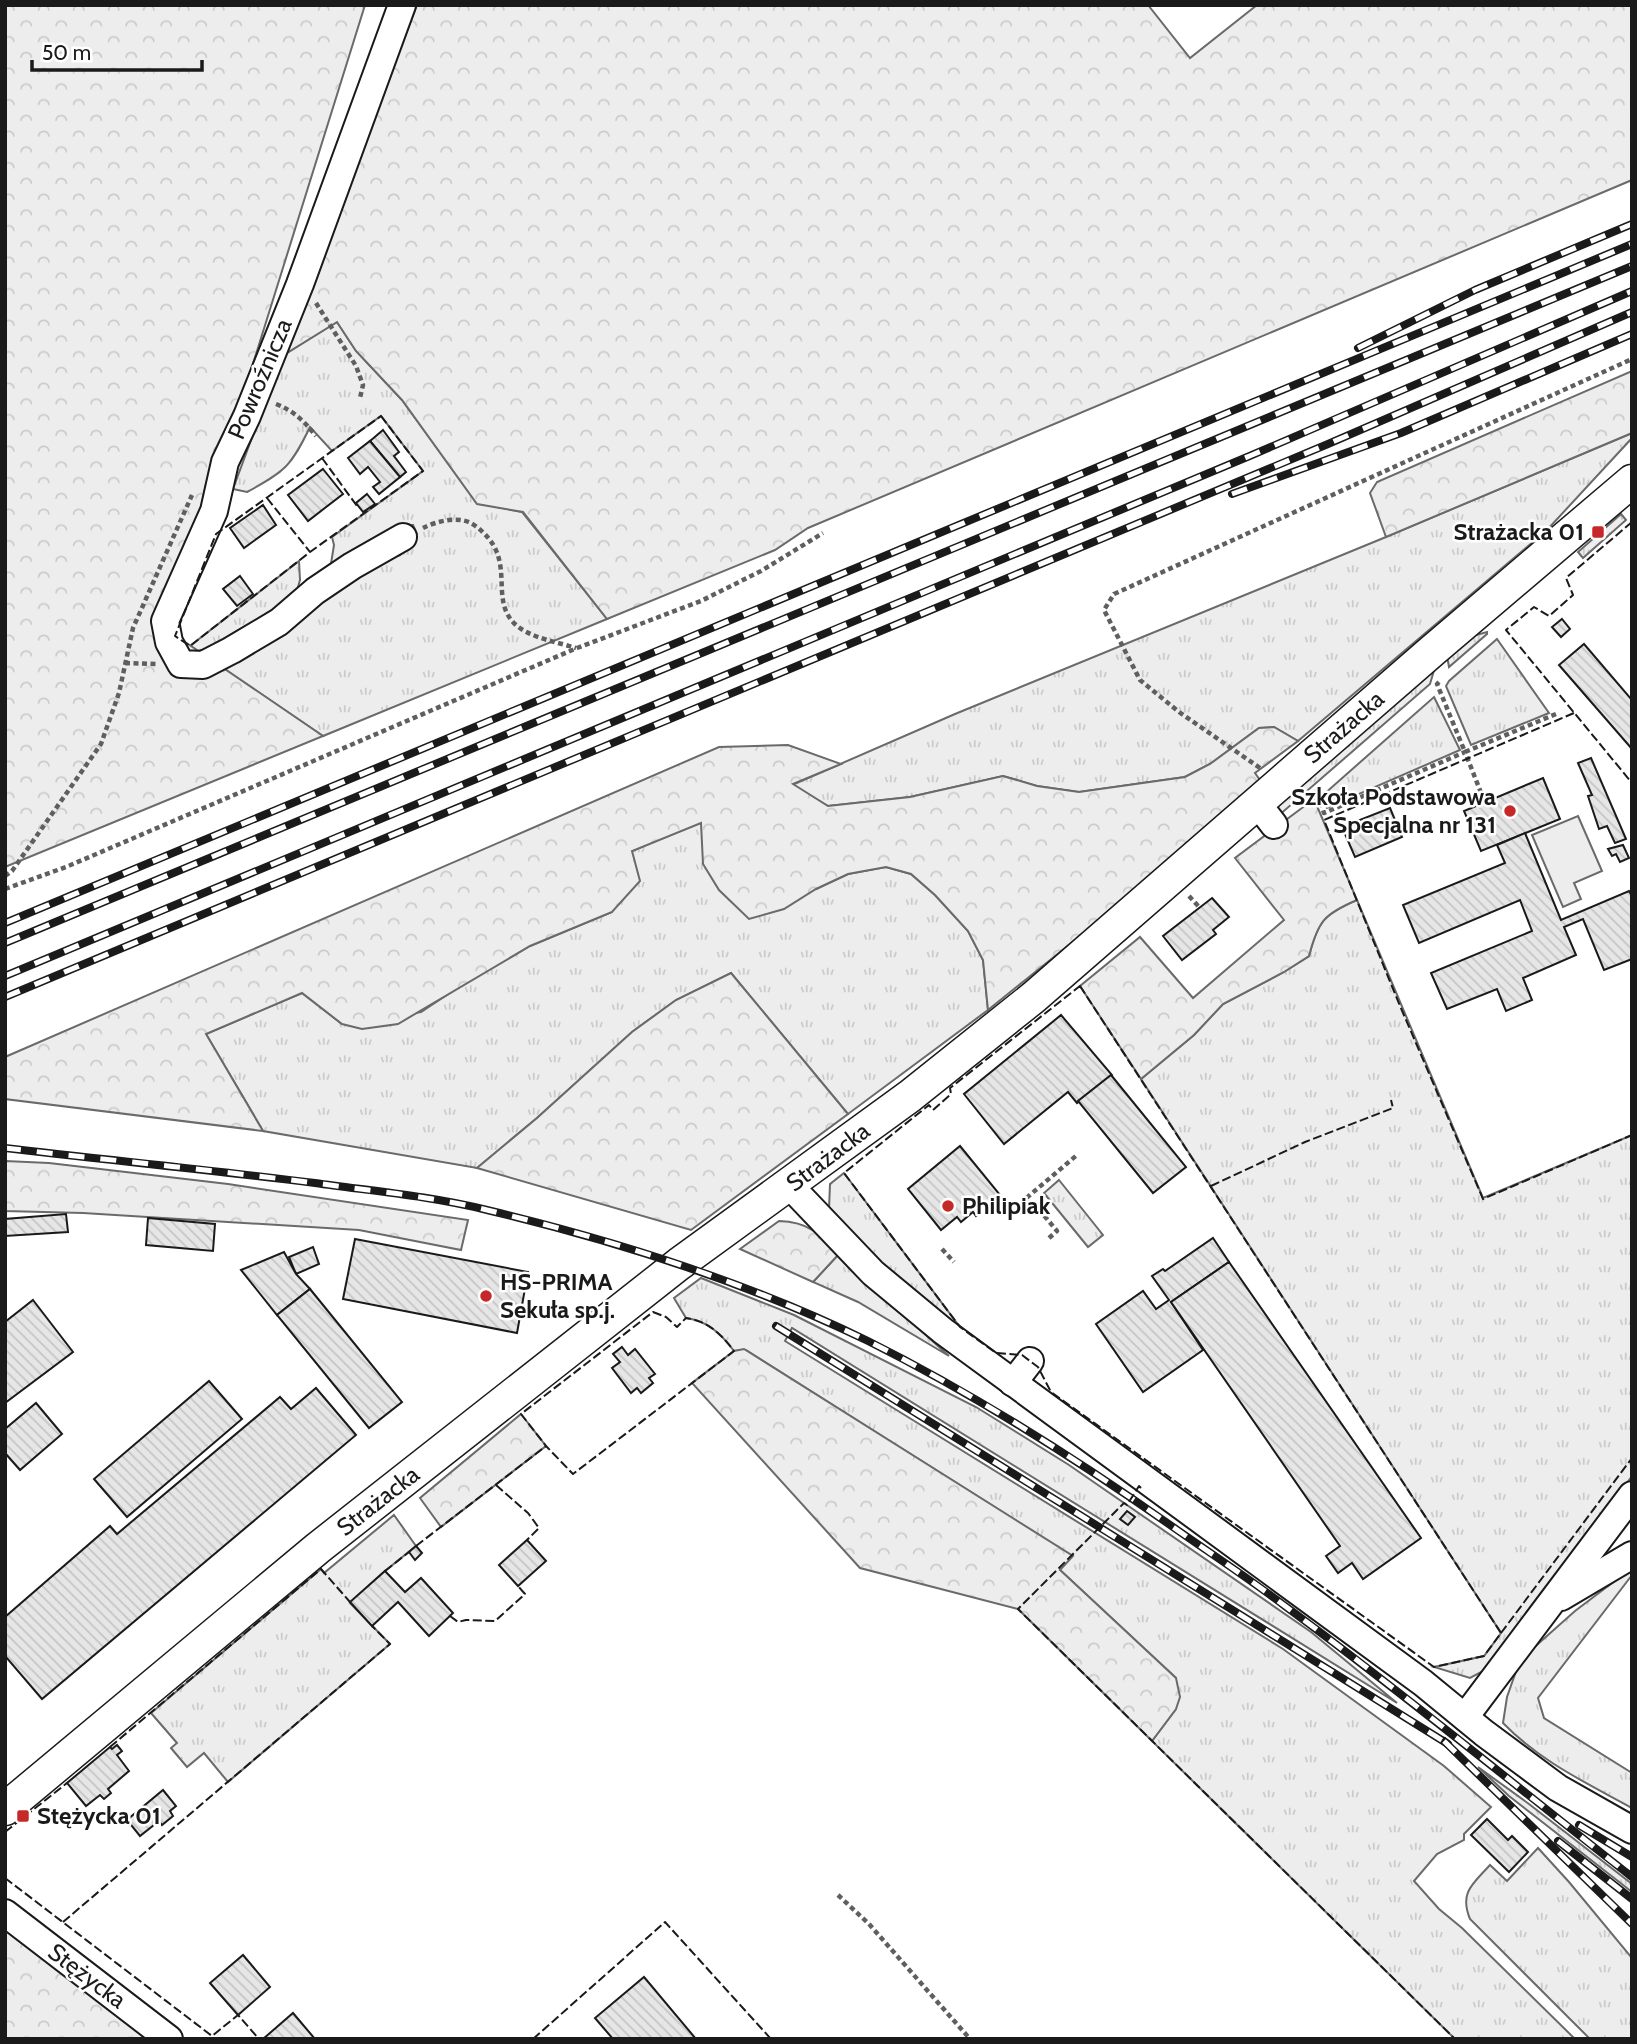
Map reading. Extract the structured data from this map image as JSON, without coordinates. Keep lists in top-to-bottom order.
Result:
{
  "streets": {
    "main road": ["Strażacka"],
    "street": ["Powroźnicza", "Stężycka"]
  },
  "places": {
    "transit": ["Strażacka 01", "Stężycka 01"],
    "other": ["Szkoła Podstawowa Specjalna nr 131", "Philipiak", "HS-PRIMA Sekuła sp.j."]
  },
  "scale_bar": "50 m"
}
